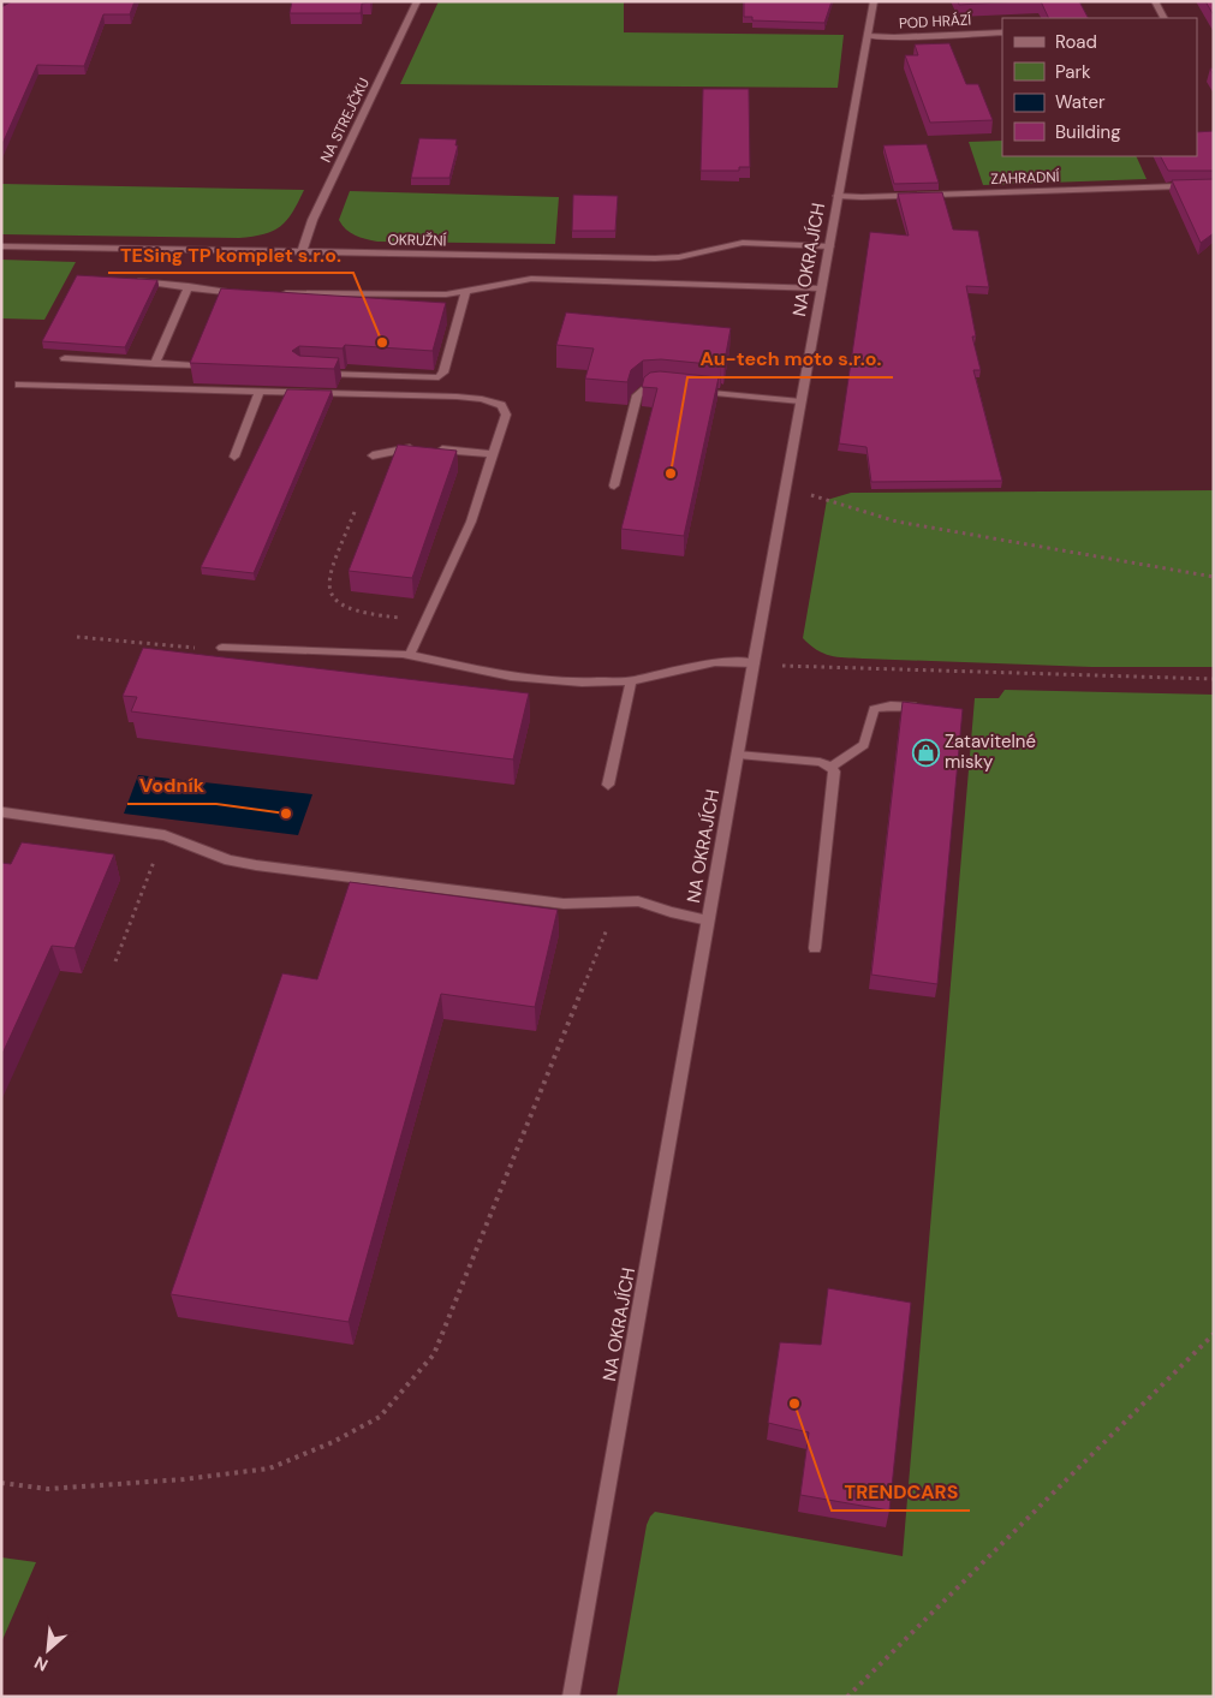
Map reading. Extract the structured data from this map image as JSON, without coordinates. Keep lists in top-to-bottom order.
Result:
{
  "streets": {
    "street": [
      "POD HRÁZÍ",
      "NA STREJČKU",
      "ZAHRADNÍ",
      "OKRUŽNÍ",
      "NA OKRAJÍCH"
    ]
  },
  "crossings": [
    ["POD HRÁZÍ", "NA OKRAJÍCH"],
    ["NA STREJČKU", "OKRUŽNÍ"],
    ["ZAHRADNÍ", "NA OKRAJÍCH"],
    ["OKRUŽNÍ", "NA OKRAJÍCH"]
  ],
  "places": {
    "other": [
      "TESing TP komplet s.r.o.",
      "Au-tech moto s.r.o.",
      "Vodník",
      "TRENDCARS"
    ],
    "shop": ["Zatavitelné misky"]
  },
  "legend": [
    "Road",
    "Park",
    "Water",
    "Building"
  ],
  "north": "bottom left"
}
